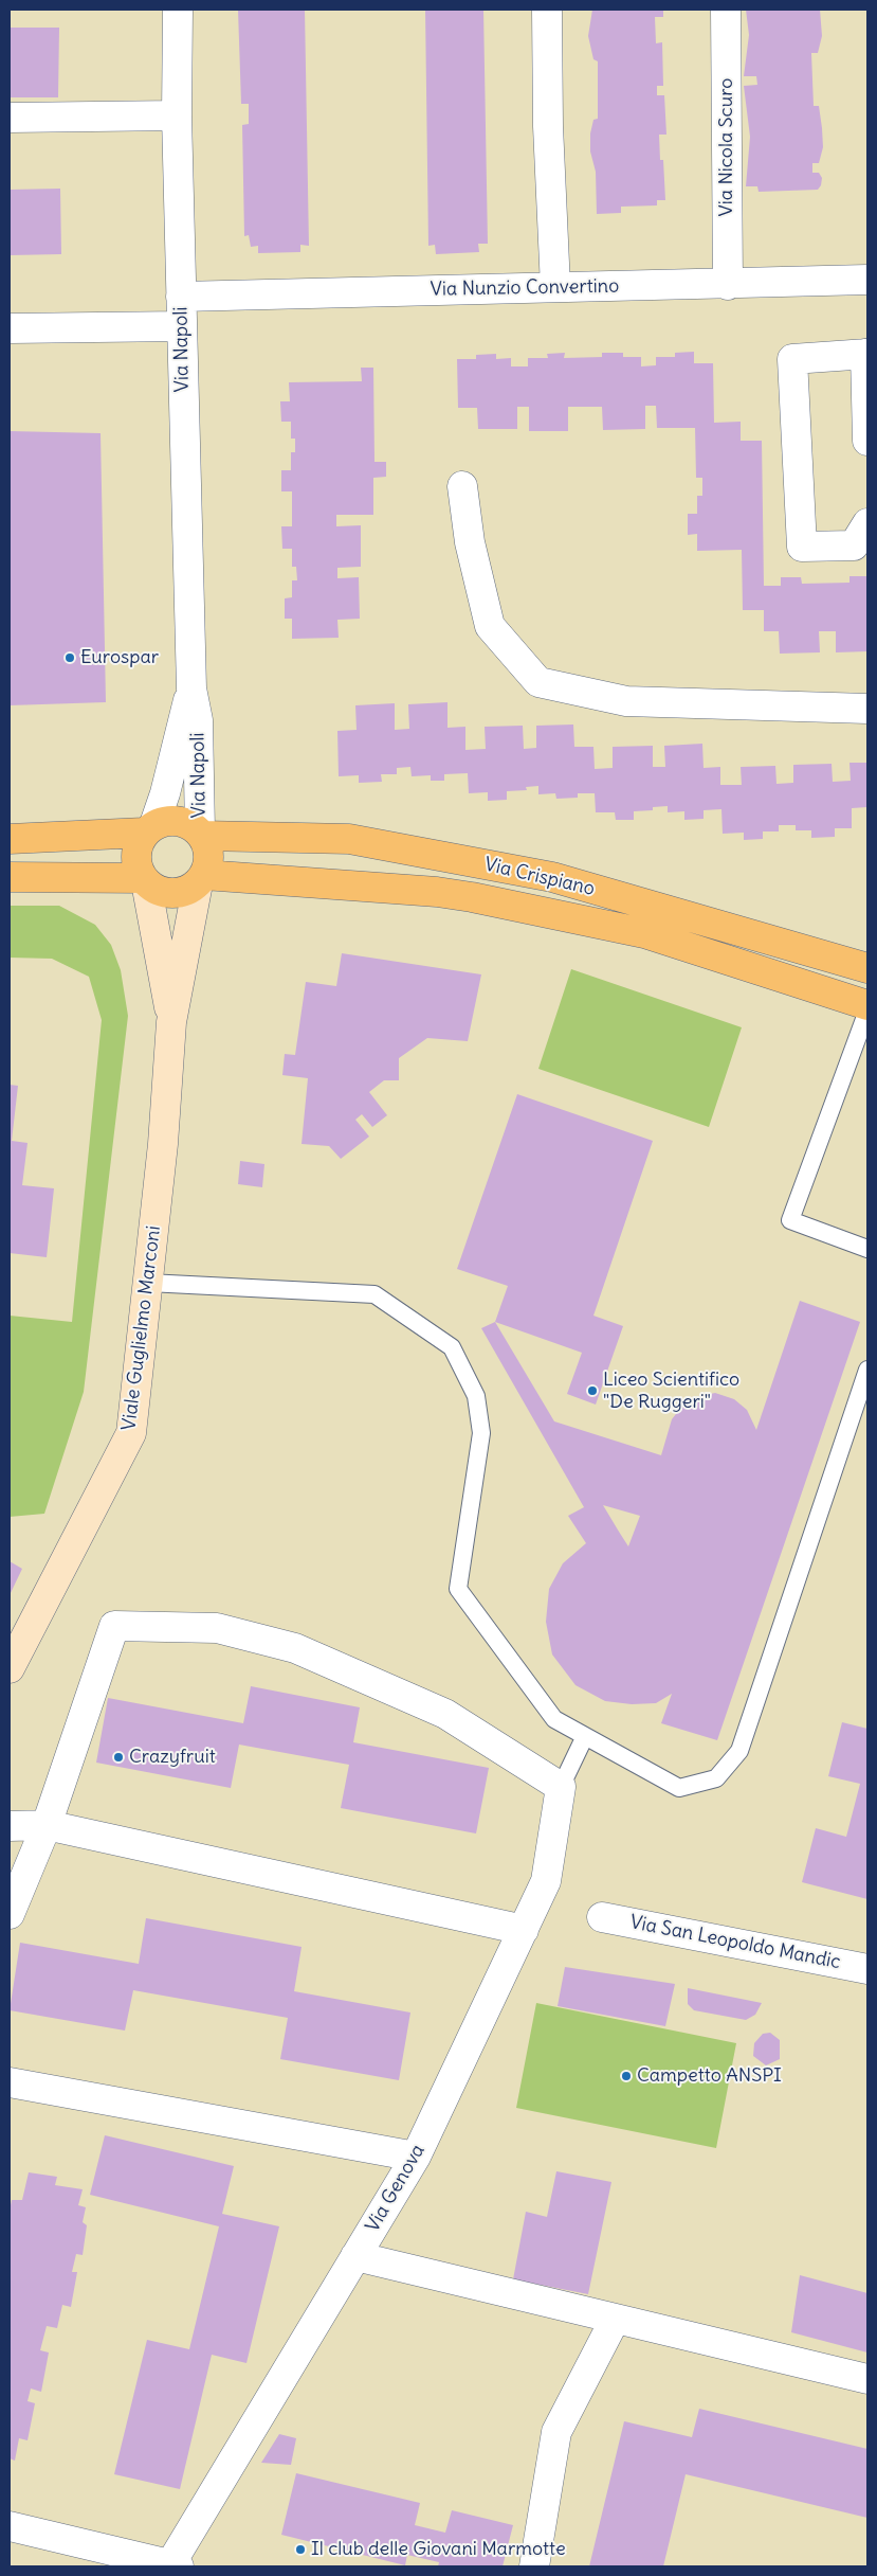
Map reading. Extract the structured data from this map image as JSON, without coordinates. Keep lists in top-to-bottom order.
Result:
{
  "streets": {
    "main road": ["Via Crispiano"],
    "street": [
      "Via Nicola Scuro",
      "Via Nunzio Convertino",
      "Via Napoli",
      "Viale Guglielmo Marconi",
      "Via San Leopoldo Mandic",
      "Via Genova"
    ]
  },
  "crossings": [
    ["Via Nicola Scuro", "Via Nunzio Convertino"],
    ["Via Nunzio Convertino", "Via Napoli"],
    ["Via Napoli", "Via Crispiano"],
    ["Via Napoli", "Viale Guglielmo Marconi"],
    ["Via Crispiano", "Viale Guglielmo Marconi"]
  ],
  "places": [
    "Eurospar",
    "Liceo Scientifico \"De Ruggeri\"",
    "Crazyfruit",
    "Campetto ANSPI",
    "Il club delle Giovani Marmotte"
  ]
}
